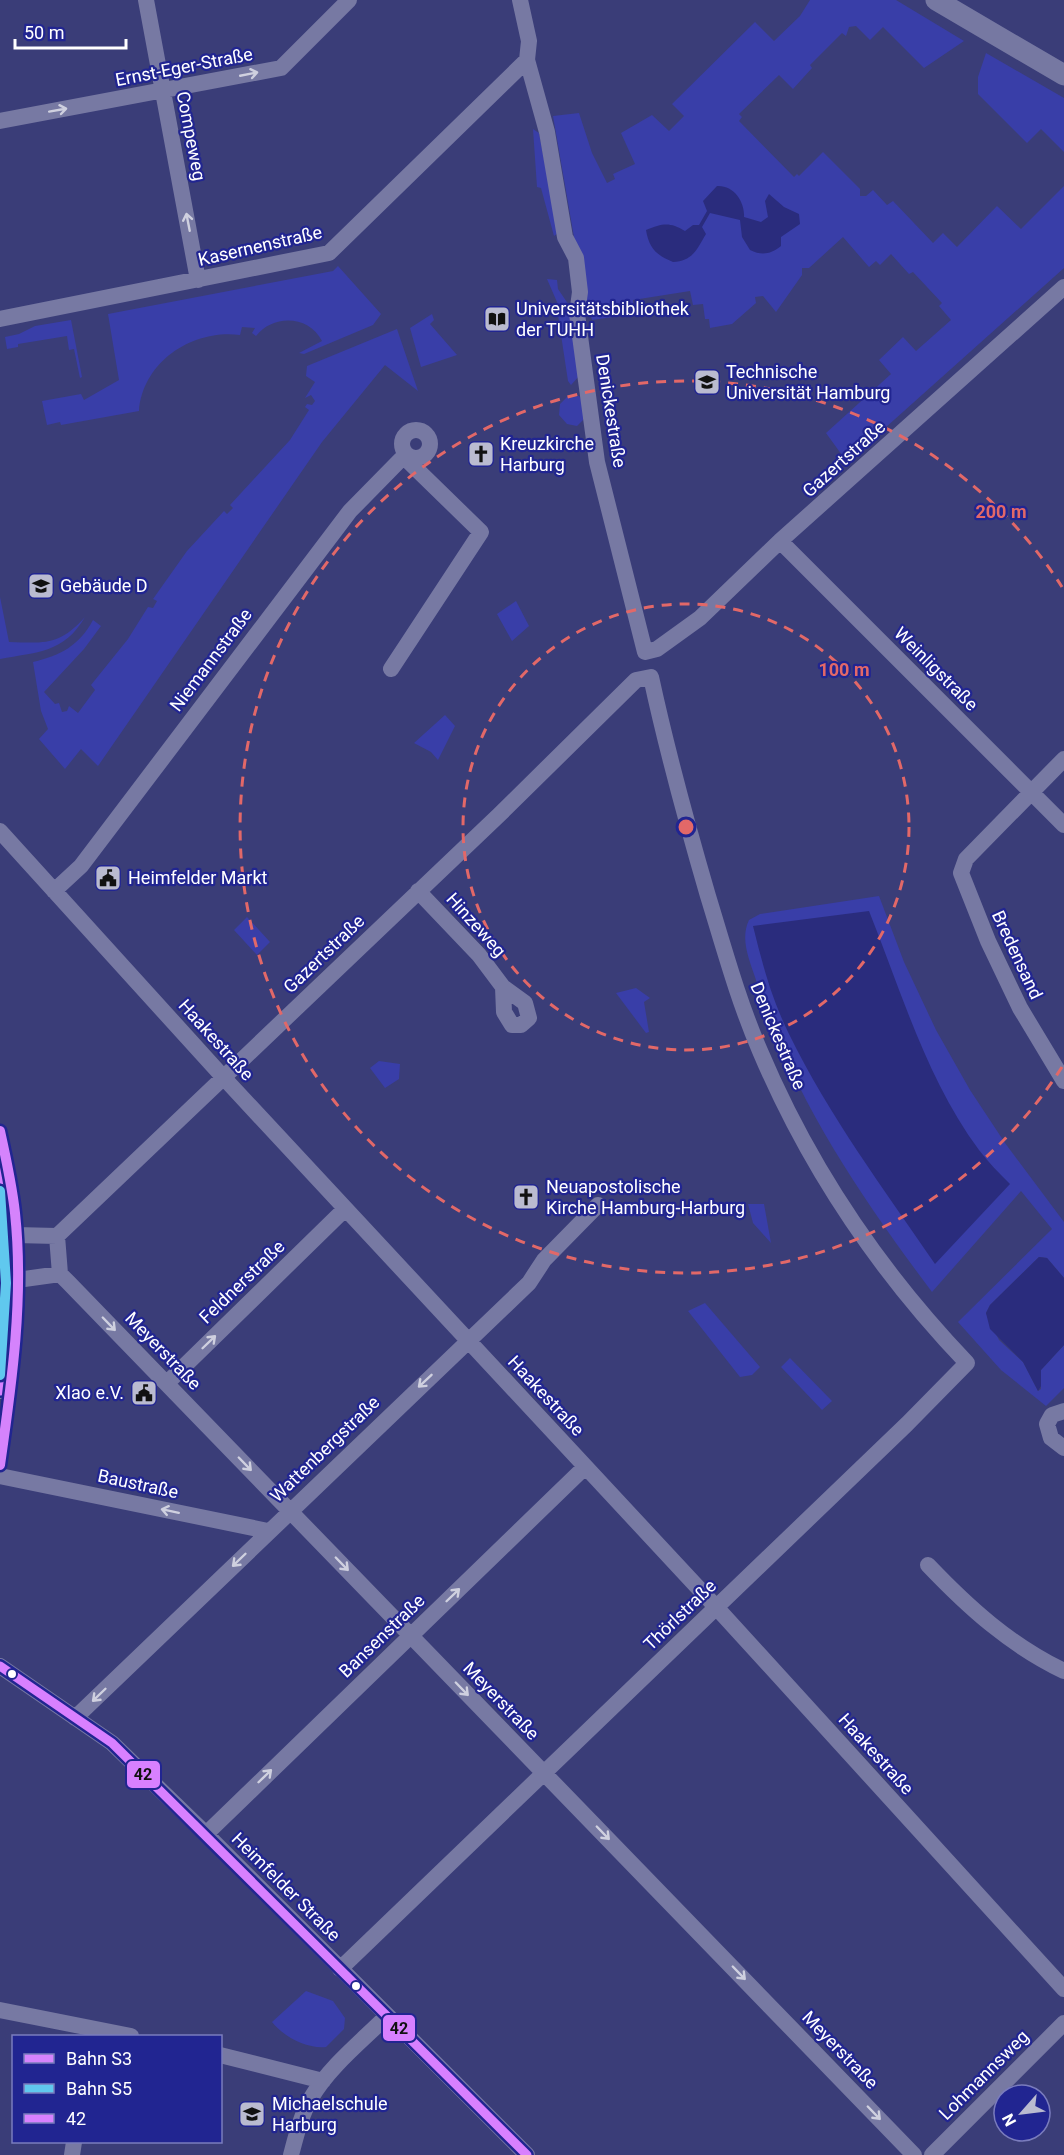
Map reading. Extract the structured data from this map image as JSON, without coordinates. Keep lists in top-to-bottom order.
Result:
{
  "streets": {
    "street": [
      "Ernst-Eger-Straße",
      "Compeweg",
      "Kasernenstraße",
      "Denickestraße",
      "Gazertstraße",
      "Niemannstraße",
      "Weinligstraße",
      "Hinzeweg",
      "Bredensand",
      "Haakestraße",
      "Feldnerstraße",
      "Meyerstraße",
      "Wattenbergstraße",
      "Baustraße",
      "Thörlstraße",
      "Bansenstraße",
      "Heimfelder Straße",
      "Lohmannsweg"
    ]
  },
  "crossings": [
    ["Ernst-Eger-Straße", "Compeweg"],
    ["Compeweg", "Kasernenstraße"],
    ["Kasernenstraße", "Denickestraße"],
    ["Denickestraße", "Gazertstraße"],
    ["Denickestraße", "Thörlstraße"],
    ["Gazertstraße", "Weinligstraße"],
    ["Gazertstraße", "Hinzeweg"],
    ["Gazertstraße", "Haakestraße"],
    ["Niemannstraße", "Haakestraße"],
    ["Weinligstraße", "Bredensand"],
    ["Haakestraße", "Feldnerstraße"],
    ["Haakestraße", "Wattenbergstraße"],
    ["Haakestraße", "Thörlstraße"],
    ["Haakestraße", "Bansenstraße"],
    ["Feldnerstraße", "Meyerstraße"],
    ["Meyerstraße", "Wattenbergstraße"],
    ["Meyerstraße", "Thörlstraße"],
    ["Meyerstraße", "Bansenstraße"],
    ["Wattenbergstraße", "Baustraße"],
    ["Wattenbergstraße", "Heimfelder Straße"],
    ["Thörlstraße", "Heimfelder Straße"],
    ["Bansenstraße", "Heimfelder Straße"]
  ],
  "one_way": [
    "Ernst-Eger-Straße",
    "Compeweg",
    "Feldnerstraße",
    "Meyerstraße",
    "Wattenbergstraße",
    "Baustraße",
    "Bansenstraße"
  ],
  "places": {
    "library": ["Universitätsbibliothek der TUHH"],
    "school or university": ["Technische Universität Hamburg", "Gebäude D", "Michaelschule Harburg"],
    "church": ["Kreuzkirche Harburg", "Neuapostolische Kirche Hamburg-Harburg"],
    "public building": ["Heimfelder Markt", "Xlao e.V."]
  },
  "lines": ["rail line S3", "transit line 42", "rail line S5"],
  "legend": ["Bahn S3", "Bahn S5", "42"],
  "scale_bar": "50 m",
  "north": "bottom left",
  "rings": ["200 m", "100 m"]
}
